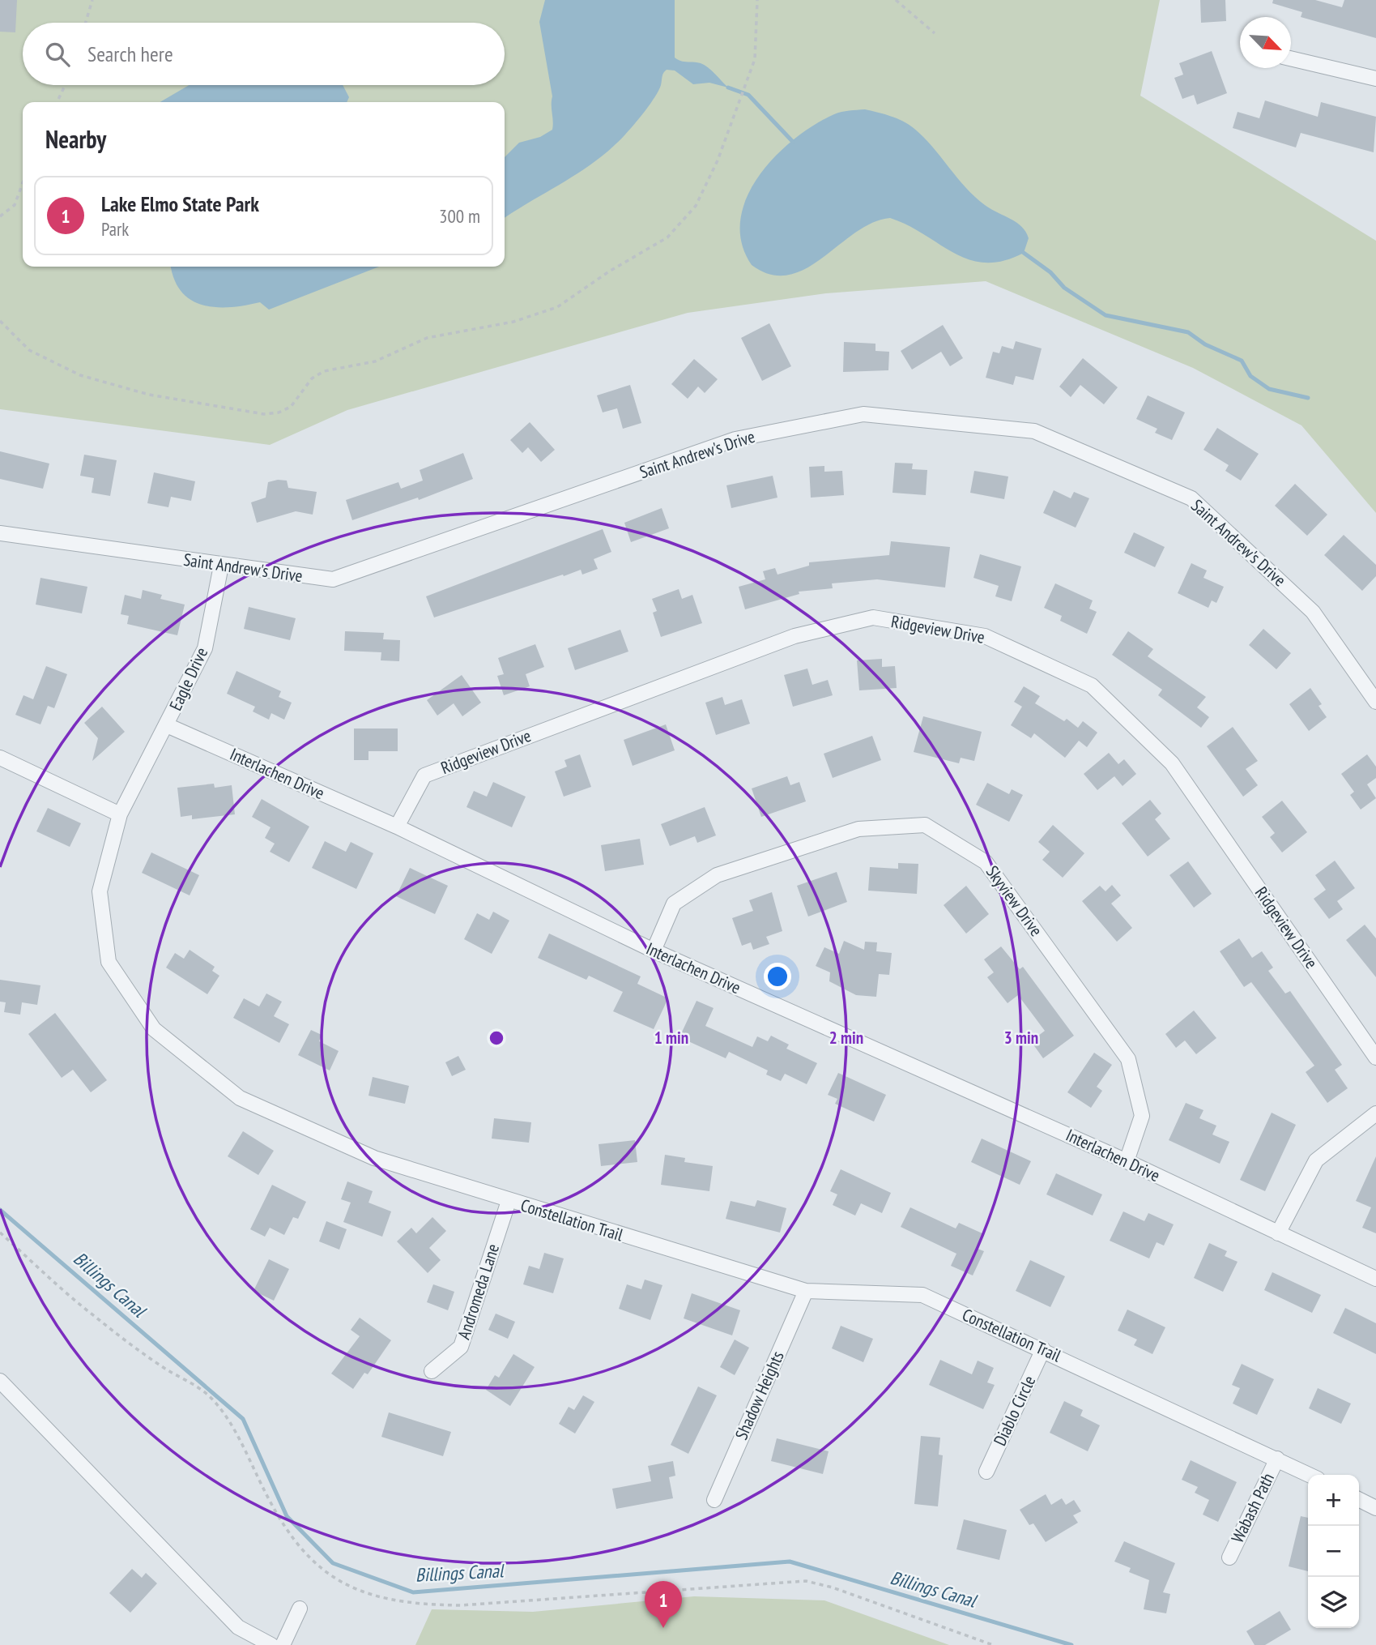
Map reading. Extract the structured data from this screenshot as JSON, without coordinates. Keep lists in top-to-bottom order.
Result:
{
  "streets": {
    "street": [
      "Saint Andrew's Drive",
      "Ridgeview Drive",
      "Eagle Drive",
      "Interlachen Drive",
      "Skyview Drive",
      "Constellation Trail",
      "Andromeda Lane",
      "Shadow Heights",
      "Diablo Circle",
      "Wabash Path"
    ]
  },
  "crossings": [
    ["Saint Andrew's Drive", "Eagle Drive"],
    ["Ridgeview Drive", "Interlachen Drive"],
    ["Eagle Drive", "Interlachen Drive"],
    ["Eagle Drive", "Constellation Trail"],
    ["Interlachen Drive", "Skyview Drive"],
    ["Interlachen Drive", "Constellation Trail"],
    ["Constellation Trail", "Andromeda Lane"],
    ["Constellation Trail", "Shadow Heights"],
    ["Constellation Trail", "Diablo Circle"],
    ["Constellation Trail", "Wabash Path"]
  ],
  "water": ["Billings Canal"],
  "north": "bottom right",
  "page": {
    "search": "Search here",
    "heading": "Nearby",
    "list": [
      {
        "mark": "1",
        "name": "Lake Elmo State Park",
        "note": "Park",
        "value": "300 m"
      }
    ],
    "map_buttons": ["+", "−"],
    "pins": "1"
  },
  "rings": ["1 min", "2 min", "3 min"]
}
